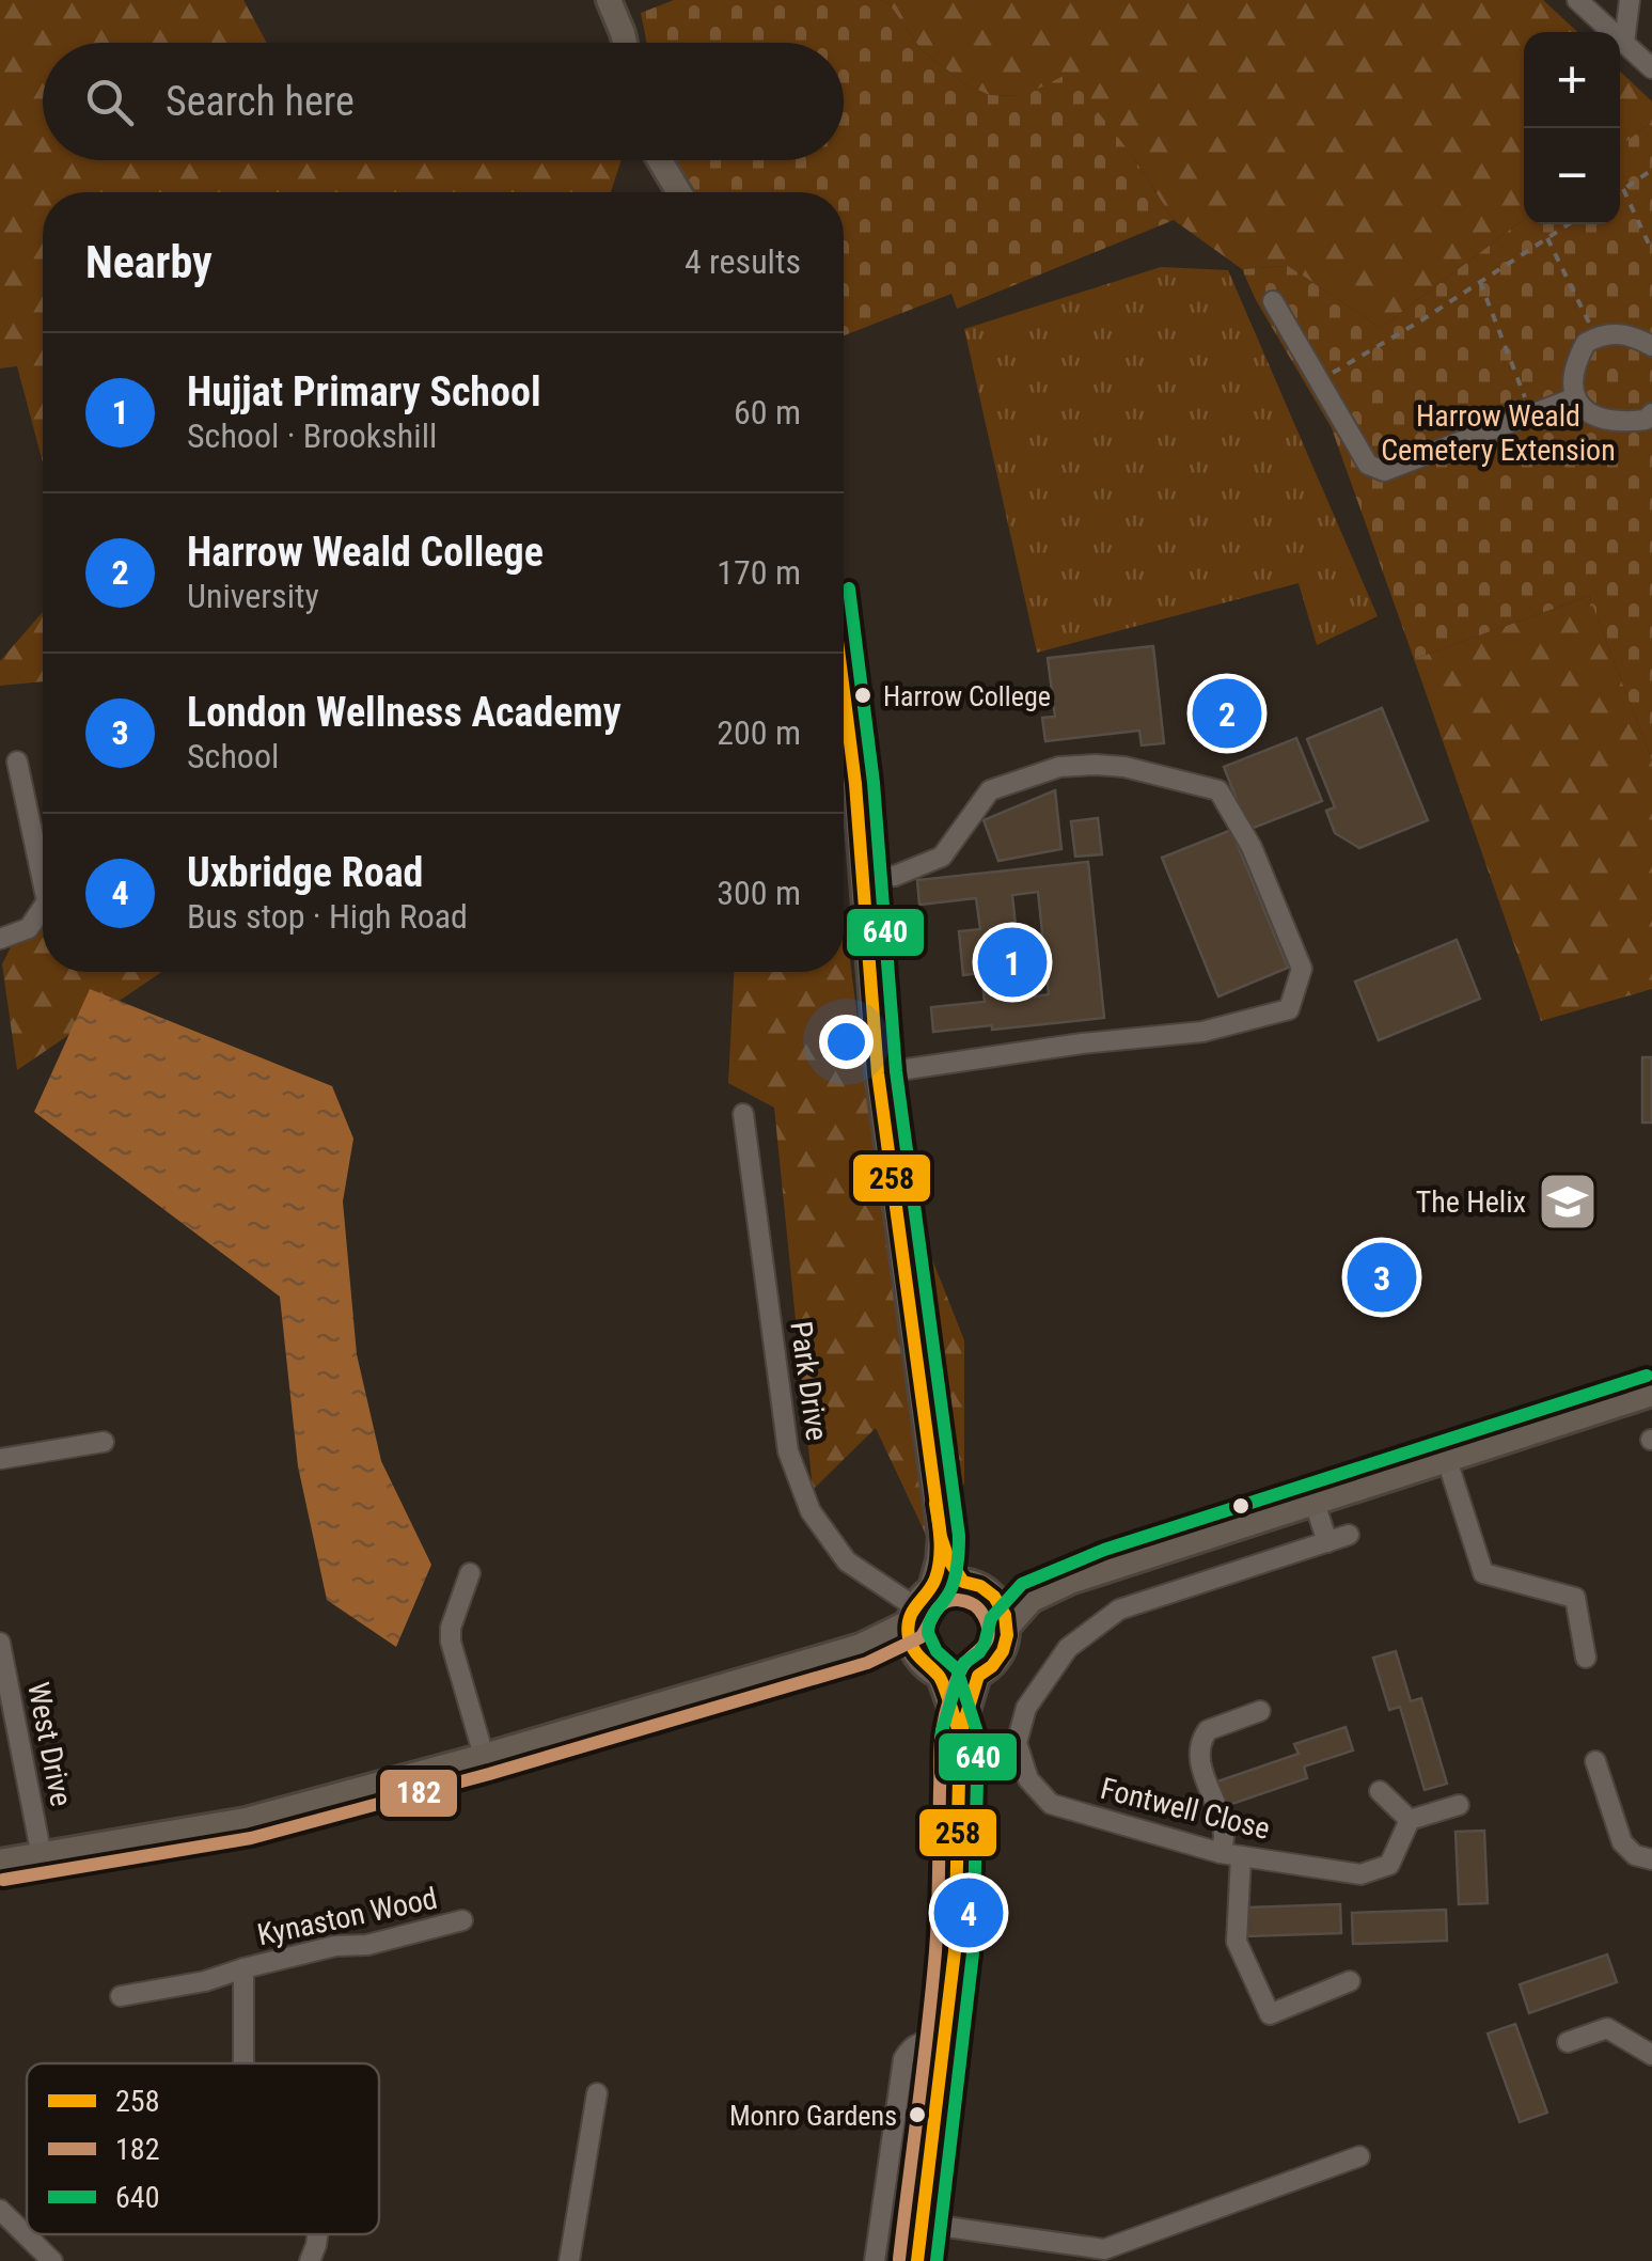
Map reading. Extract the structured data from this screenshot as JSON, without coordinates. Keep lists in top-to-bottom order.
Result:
{
  "streets": {
    "street": [
      "Park Drive",
      "West Drive",
      "Fontwell Close",
      "Kynaston Wood"
    ]
  },
  "parks": ["Harrow Weald Cemetery Extension"],
  "places": {
    "other": ["Harrow College", "Monro Gardens"],
    "school or university": ["The Helix"]
  },
  "lines": ["transit line 640", "transit line 258", "transit line 182"],
  "legend": ["258", "182", "640"],
  "page": {
    "map_buttons": ["+", "−"],
    "search": "Search here",
    "heading": ["Nearby", "4 results"],
    "list": [
      {
        "mark": "1",
        "name": "Hujjat Primary School",
        "note": "School · Brookshill",
        "value": "60 m"
      },
      {
        "mark": "2",
        "name": "Harrow Weald College",
        "note": "University",
        "value": "170 m"
      },
      {
        "mark": "3",
        "name": "London Wellness Academy",
        "note": "School",
        "value": "200 m"
      },
      {
        "mark": "4",
        "name": "Uxbridge Road",
        "note": "Bus stop · High Road",
        "value": "300 m"
      }
    ],
    "pins": [
      "2",
      "1",
      "3",
      "4"
    ]
  }
}
